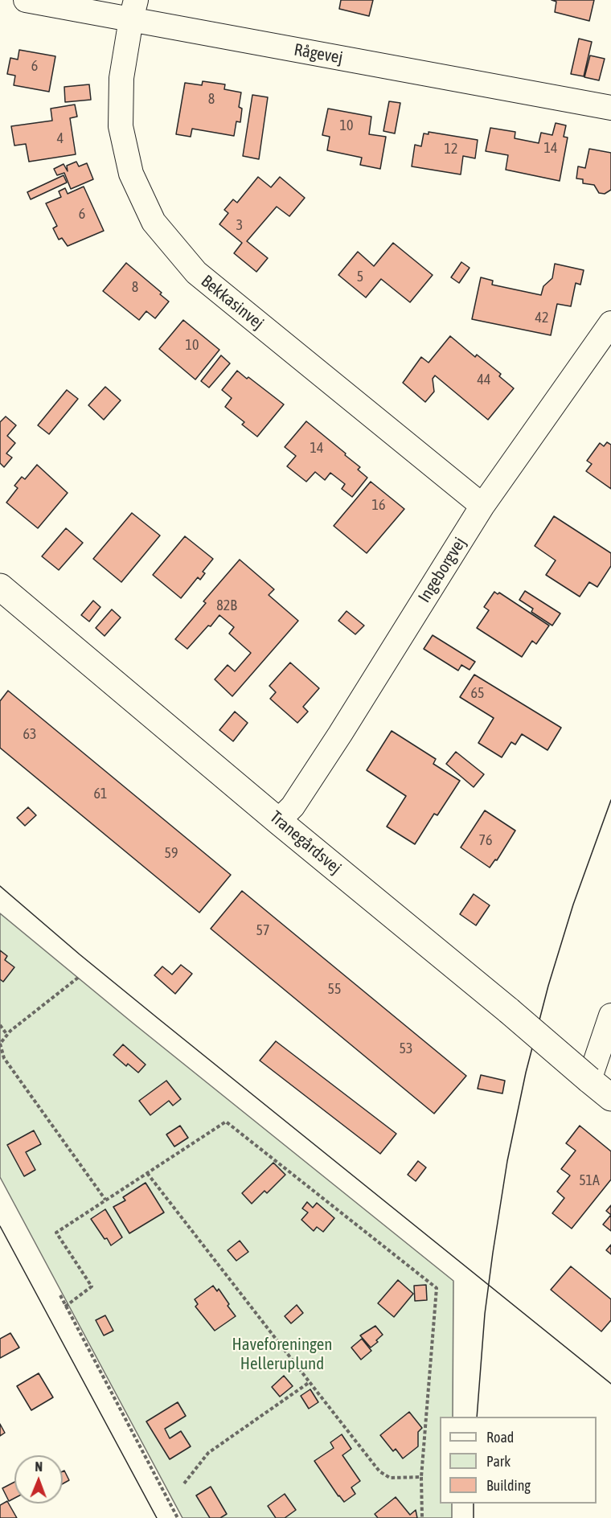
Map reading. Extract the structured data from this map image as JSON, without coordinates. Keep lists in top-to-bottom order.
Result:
{
  "streets": {
    "street": [
      "Rågevej",
      "Bekkasinvej",
      "Ingeborgvej",
      "Tranegårdsvej"
    ]
  },
  "crossings": [
    ["Rågevej", "Bekkasinvej"],
    ["Bekkasinvej", "Ingeborgvej"],
    ["Ingeborgvej", "Tranegårdsvej"]
  ],
  "parks": ["Haveforeningen Helleruplund"],
  "house_numbers": [
    "6",
    "8",
    "10",
    "4",
    "14",
    "12",
    "6",
    "3",
    "5",
    "8",
    "42",
    "10",
    "44",
    "14",
    "16",
    "82B",
    "65",
    "63",
    "61",
    "76",
    "59",
    "57",
    "55",
    "53",
    "51A"
  ],
  "legend": ["Road", "Park", "Building"],
  "north": "top"
}
